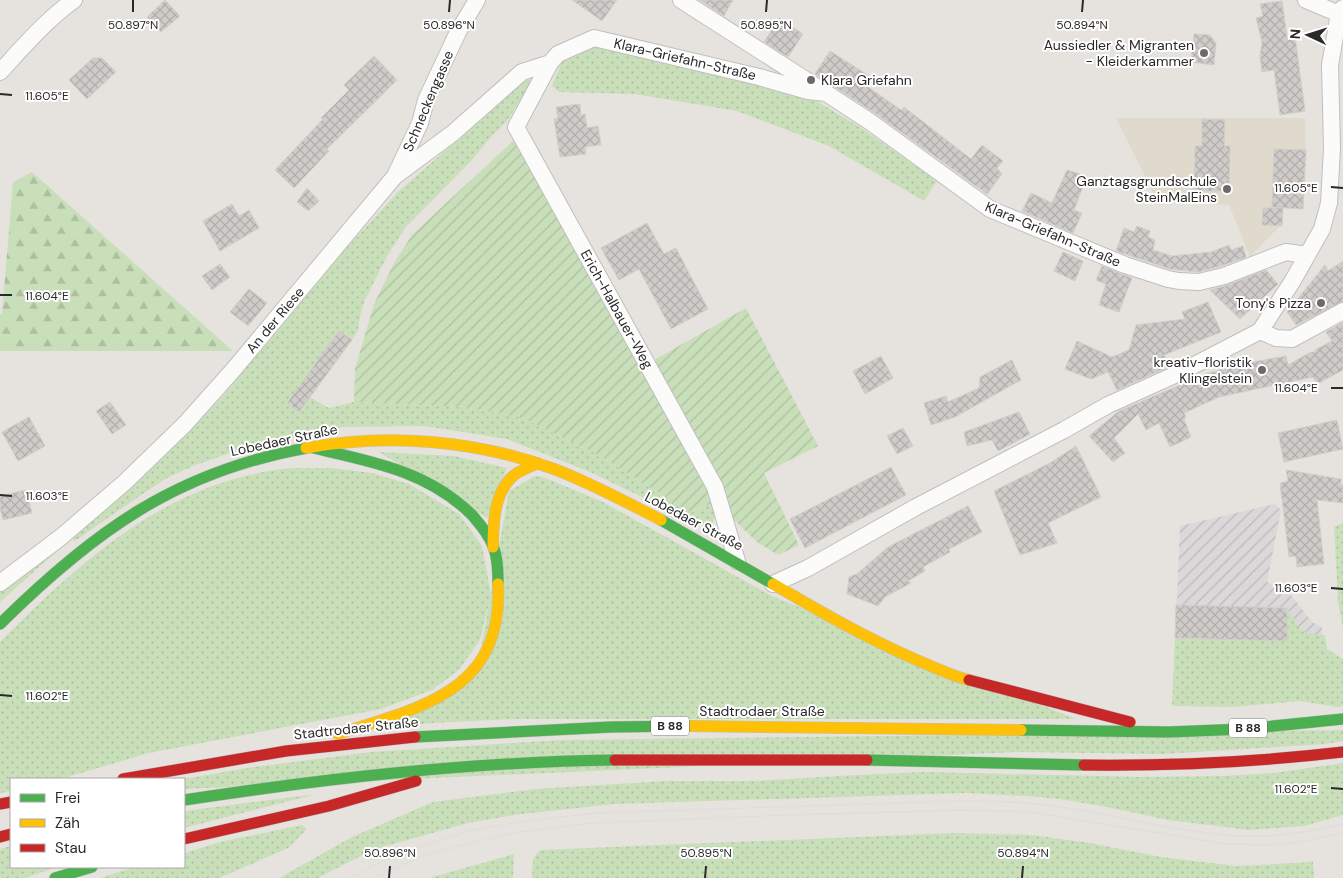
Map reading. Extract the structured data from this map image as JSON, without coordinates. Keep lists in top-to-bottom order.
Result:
{
  "streets": {
    "main road": ["Lobedaer Straße", "Stadtrodaer Straße", "B 88"],
    "street": [
      "Klara-Griefahn-Straße",
      "Schneckengasse",
      "Erich-Halbauer-Weg",
      "An der Riese"
    ]
  },
  "crossings": [
    ["Klara-Griefahn-Straße", "Erich-Halbauer-Weg"],
    ["Klara-Griefahn-Straße", "An der Riese"],
    ["Schneckengasse", "An der Riese"],
    ["Erich-Halbauer-Weg", "An der Riese"],
    ["Erich-Halbauer-Weg", "Lobedaer Straße"],
    ["Lobedaer Straße", "Stadtrodaer Straße"]
  ],
  "places": [
    "Aussiedler & Migranten - Kleiderkammer",
    "Klara Griefahn",
    "Ganztagsgrundschule SteinMalEins",
    "Tony's Pizza",
    "kreativ-floristik Klingelstein"
  ],
  "legend": ["Frei", "Zäh", "Stau"],
  "north": "left",
  "coordinates": [
    "50.897°N",
    "50.896°N",
    "50.895°N",
    "50.894°N",
    "11.605°E",
    "11.604°E",
    "11.603°E",
    "11.602°E"
  ]
}
